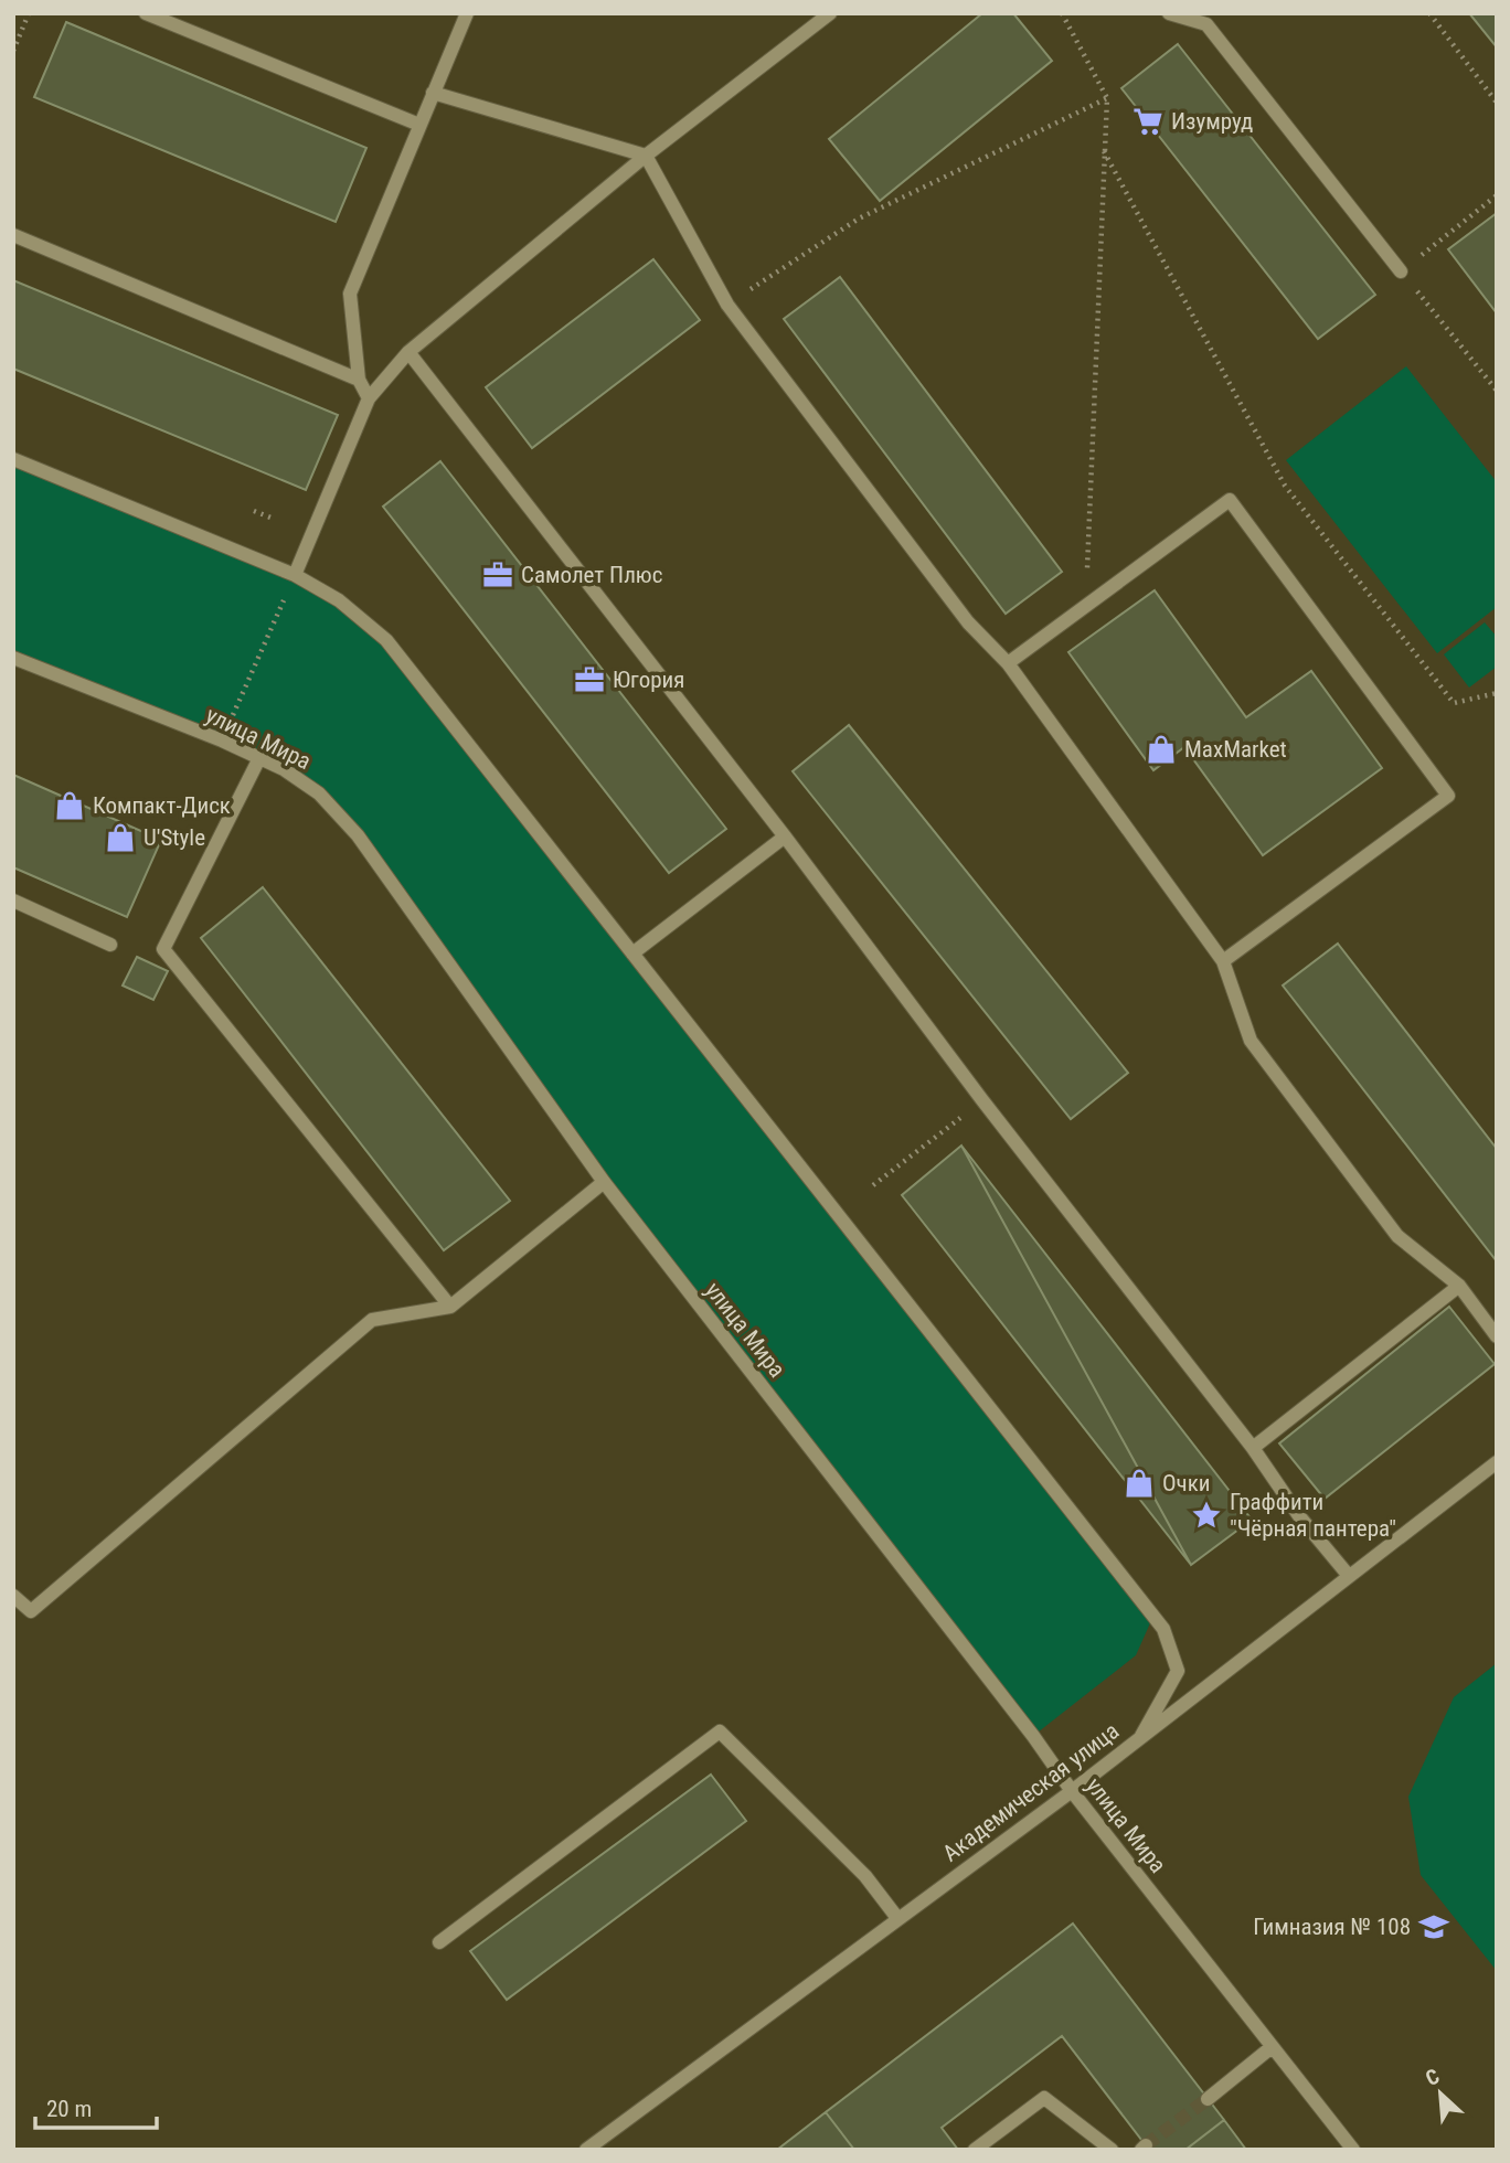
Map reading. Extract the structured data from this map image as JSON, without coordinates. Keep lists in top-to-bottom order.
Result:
{
  "streets": {
    "street": ["улица Мира", "Академическая улица"]
  },
  "crossings": [
    ["улица Мира", "Академическая улица"]
  ],
  "places": {
    "supermarket": ["Изумруд"],
    "office": ["Самолет Плюс", "Югория"],
    "shop": [
      "MaxMarket",
      "Компакт-Диск",
      "U'Style",
      "Очки"
    ],
    "place": ["Граффити \"Чёрная пантера\""],
    "school or university": ["Гимназия № 108"]
  },
  "scale_bar": "20 m",
  "north": "top left"
}
